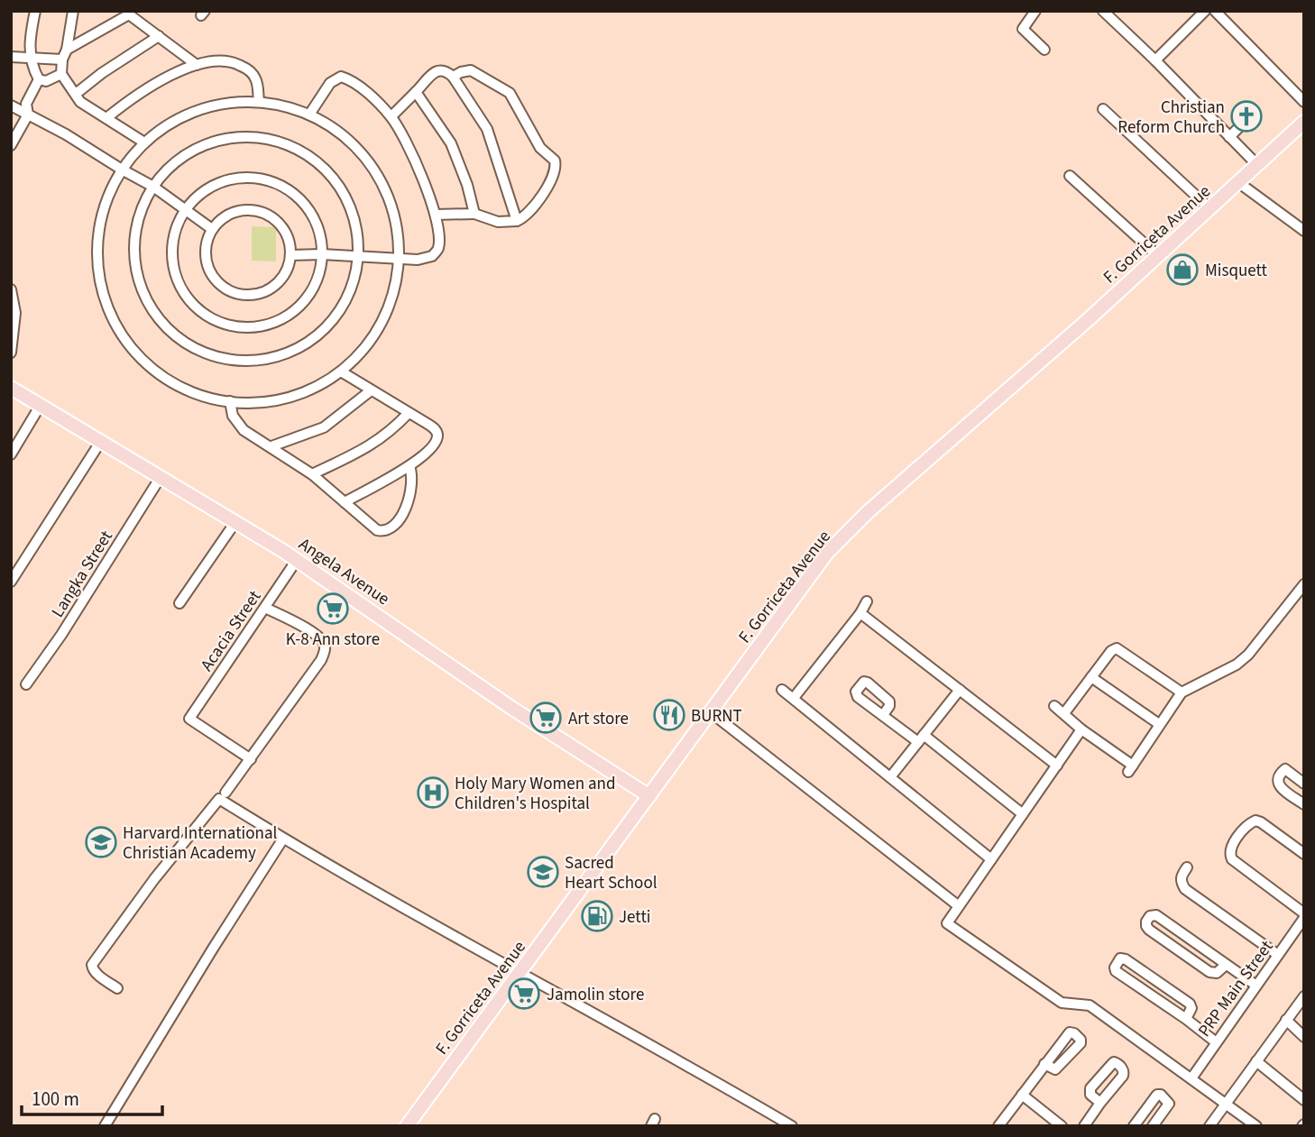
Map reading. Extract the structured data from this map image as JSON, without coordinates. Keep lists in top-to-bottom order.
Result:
{
  "streets": {
    "main road": ["F. Gorriceta Avenue", "Angela Avenue"],
    "street": ["Langka Street", "Acacia Street", "PRP Main Street"]
  },
  "crossings": [
    ["F. Gorriceta Avenue", "Angela Avenue"],
    ["Angela Avenue", "Langka Street"],
    ["Angela Avenue", "Acacia Street"]
  ],
  "places": {
    "church": ["Christian Reform Church"],
    "shop": ["Misquett"],
    "supermarket": ["K-8 Ann store", "Art store", "Jamolin store"],
    "restaurant": ["BURNT"],
    "hospital": ["Holy Mary Women and Children's Hospital"],
    "school or university": ["Harvard International Christian Academy", "Sacred Heart School"],
    "fuel station": ["Jetti"]
  },
  "scale_bar": "100 m"
}
